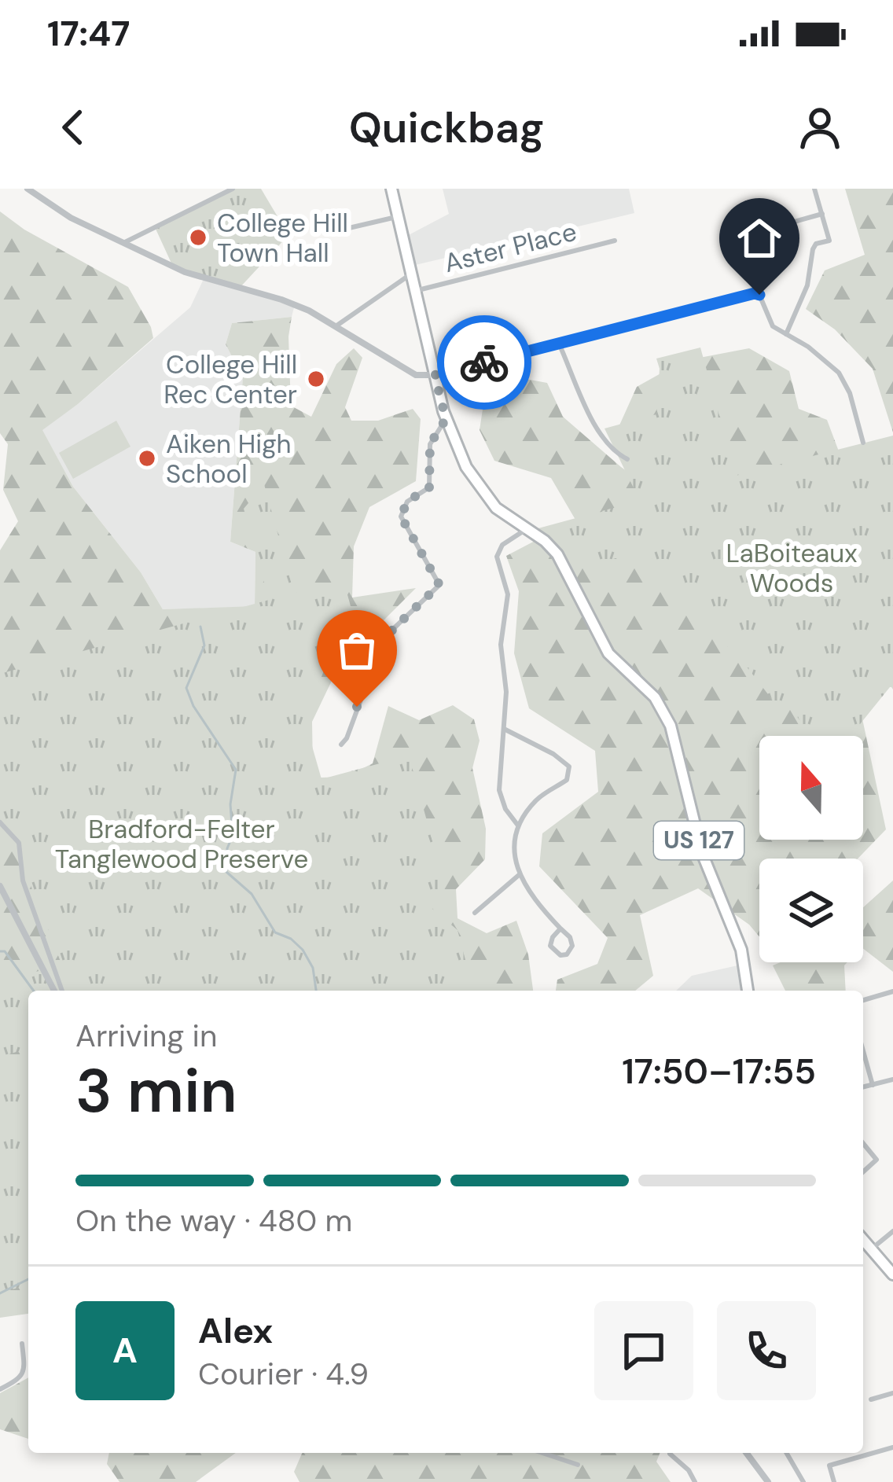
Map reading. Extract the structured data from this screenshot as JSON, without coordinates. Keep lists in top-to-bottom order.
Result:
{
  "streets": {
    "main road": ["US 127"],
    "street": ["Aster Place"]
  },
  "crossings": [
    ["Aster Place", "US 127"]
  ],
  "parks": ["LaBoiteaux Woods", "Bradford-Felter Tanglewood Preserve"],
  "places": ["College Hill Town Hall", "College Hill Rec Center", "Aiken High School"],
  "north": "top",
  "page": {
    "status": "17:47",
    "header": "Quickbag",
    "heading": ["3 min", "Arriving in", "17:50–17:55"],
    "panel": ["Alex", "Courier · 4.9"],
    "bar": "On the way · 480 m",
    "round": "A"
  }
}
